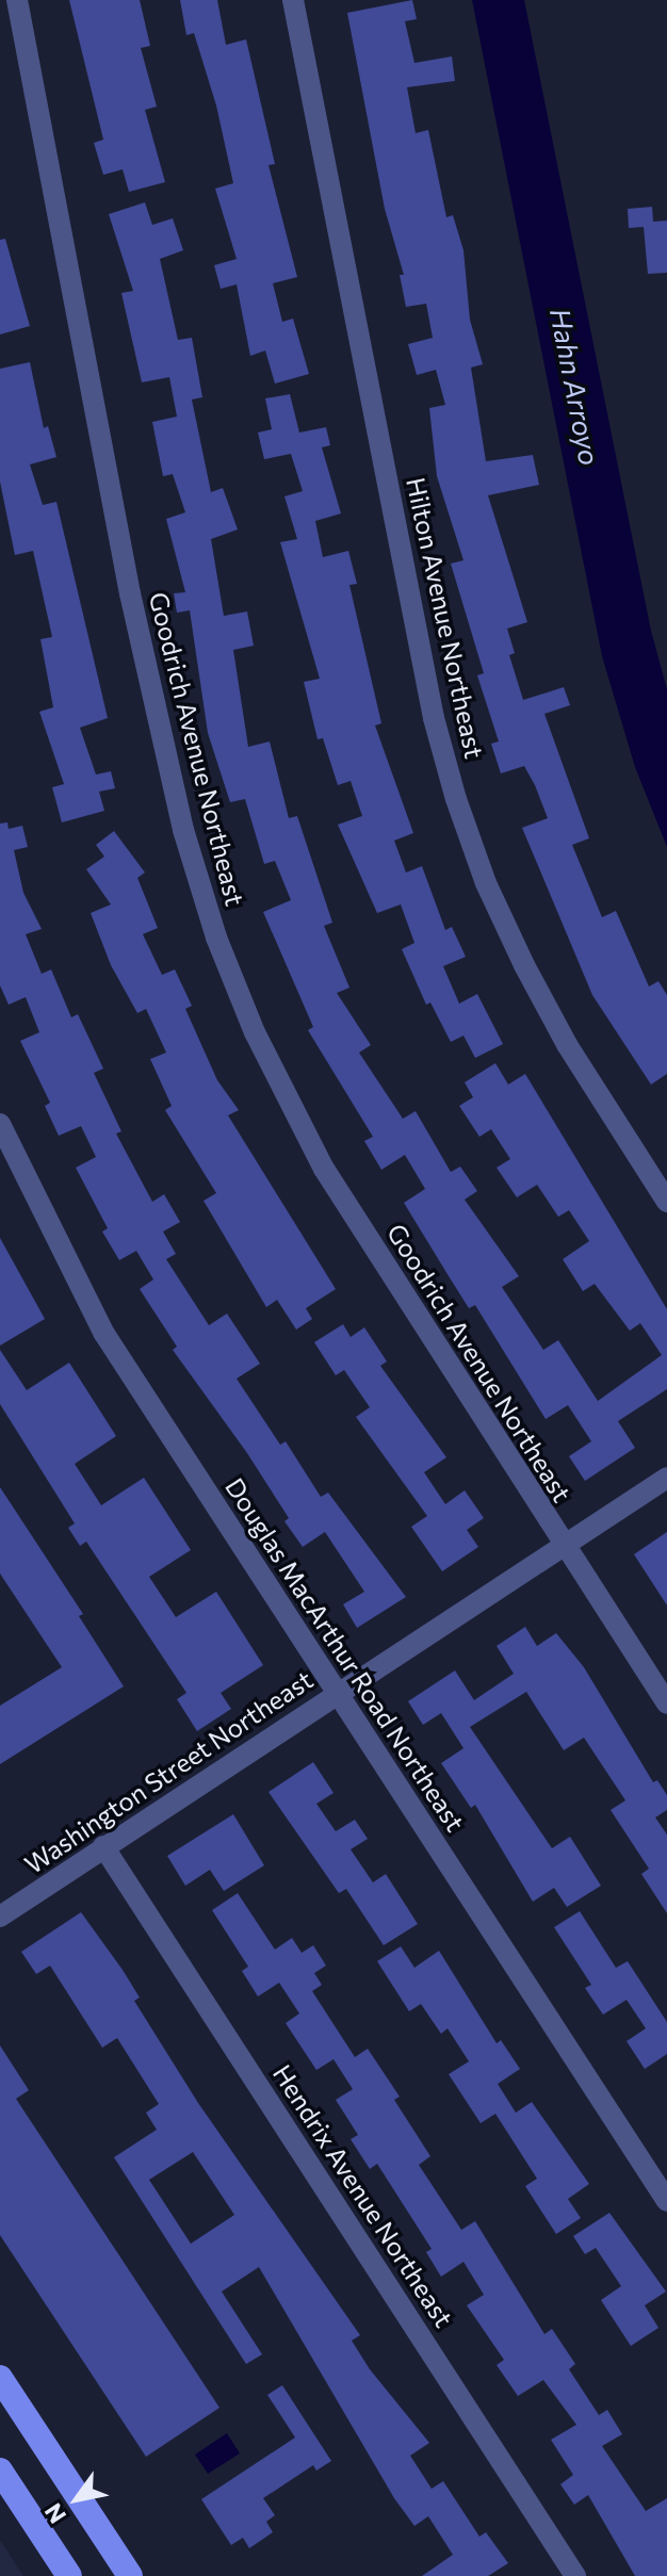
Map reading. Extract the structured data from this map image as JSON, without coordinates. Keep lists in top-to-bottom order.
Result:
{
  "streets": {
    "street": [
      "Hilton Avenue Northeast",
      "Goodrich Avenue Northeast",
      "Douglas MacArthur Road Northeast",
      "Washington Street Northeast",
      "Hendrix Avenue Northeast"
    ]
  },
  "crossings": [
    ["Goodrich Avenue Northeast", "Washington Street Northeast"],
    ["Douglas MacArthur Road Northeast", "Washington Street Northeast"],
    ["Washington Street Northeast", "Hendrix Avenue Northeast"]
  ],
  "water": ["Hahn Arroyo"],
  "north": "bottom left"
}
